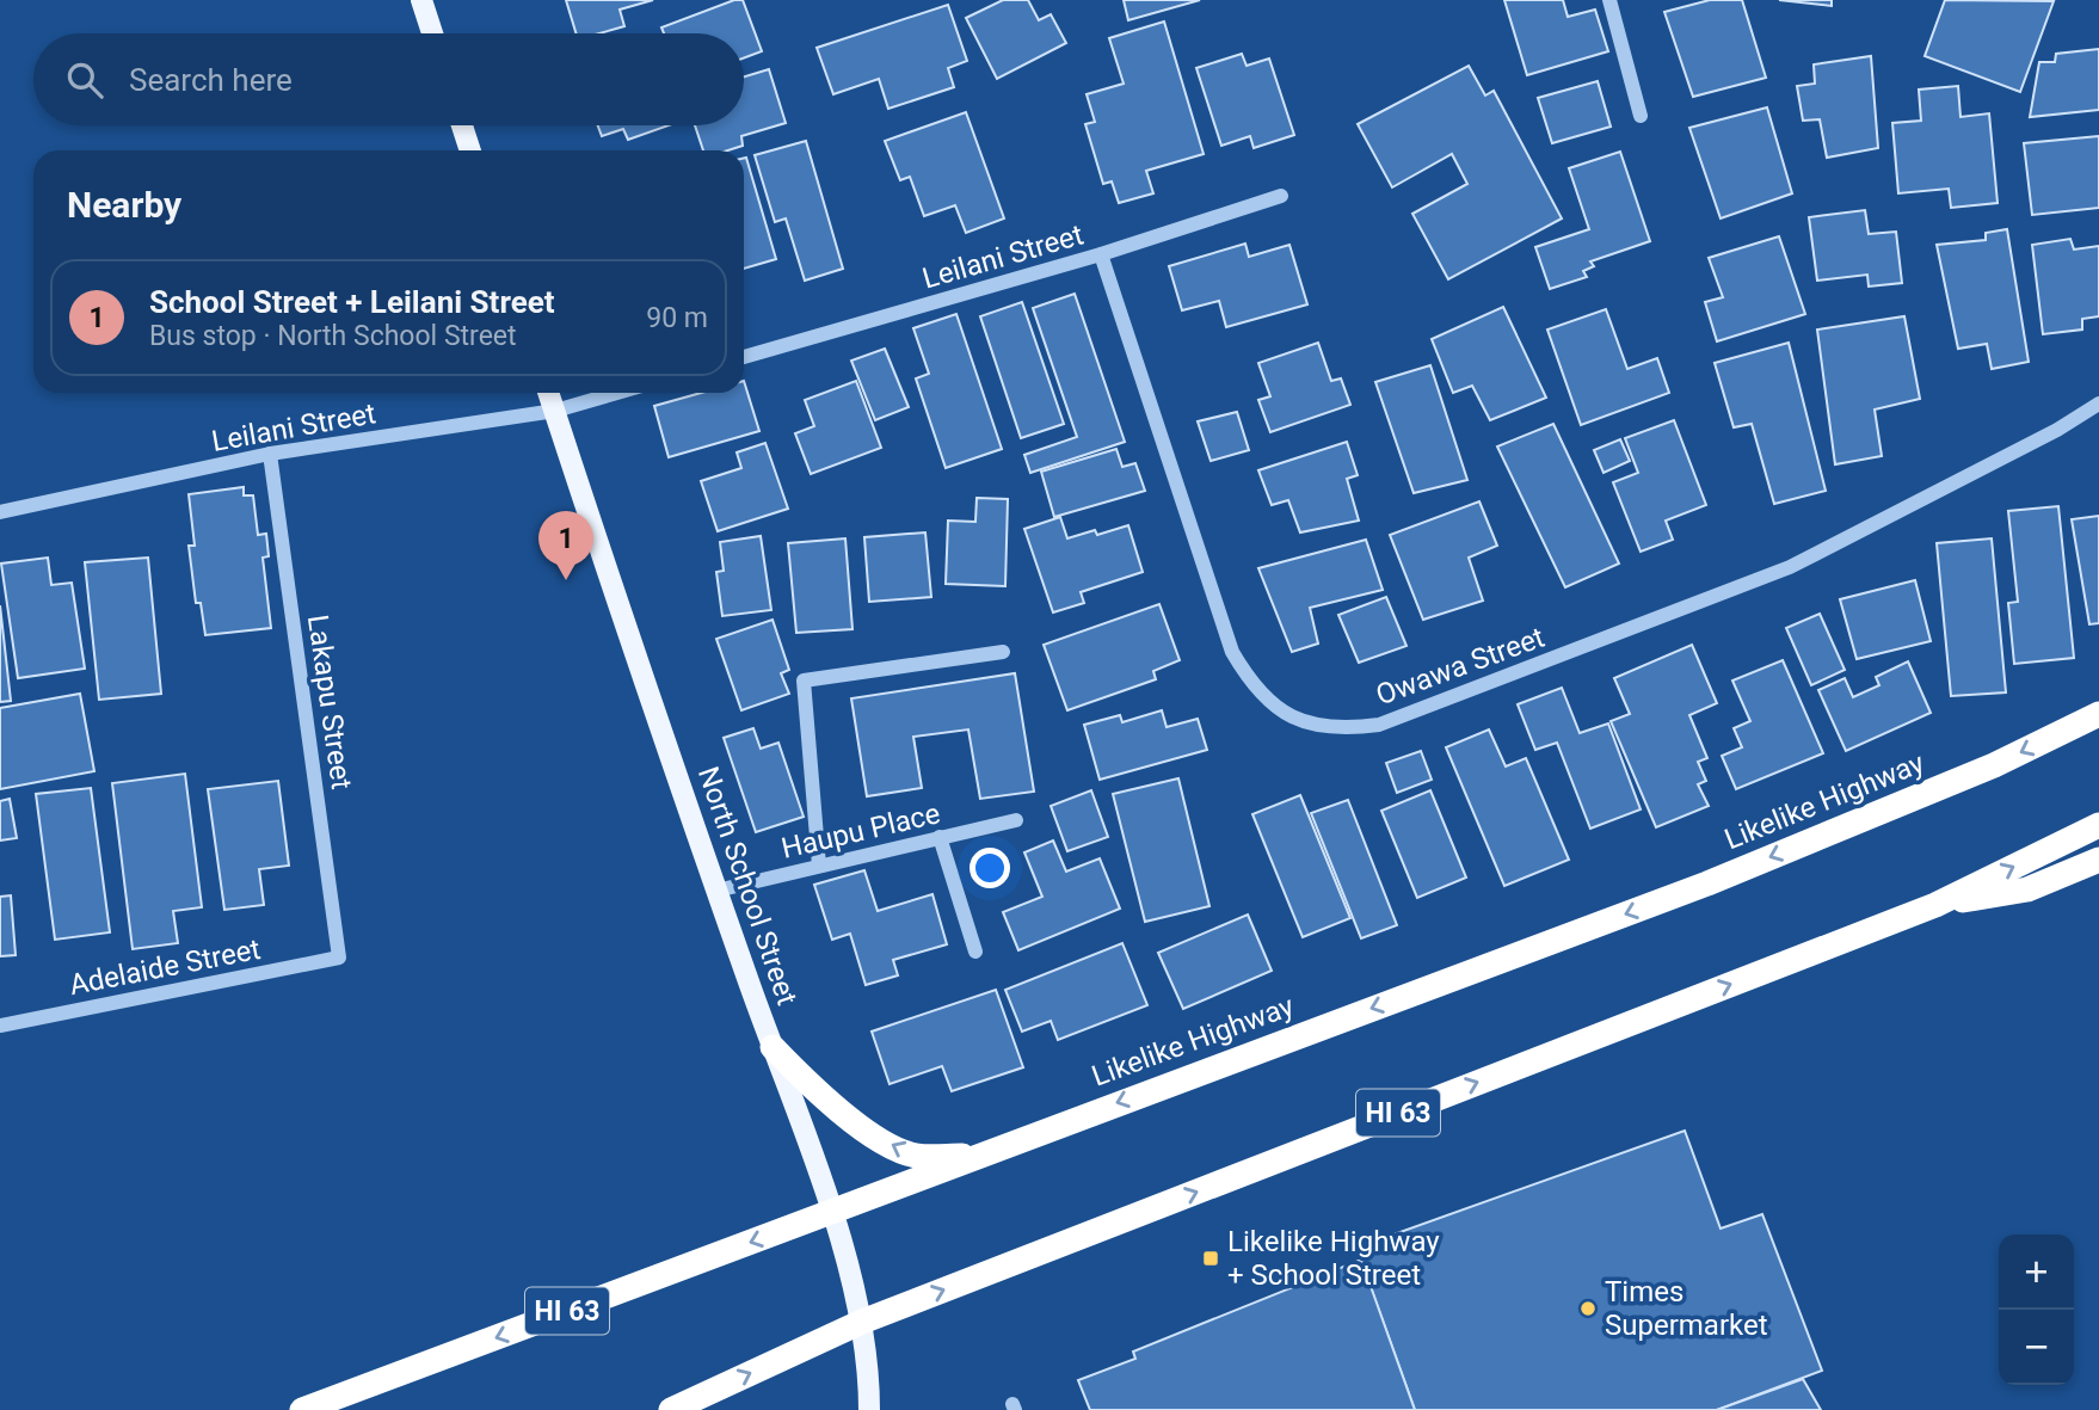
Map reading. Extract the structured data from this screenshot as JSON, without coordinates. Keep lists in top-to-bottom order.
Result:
{
  "streets": {
    "highway": ["Likelike Highway", "HI 63"],
    "main road": ["North School Street"],
    "street": [
      "Leilani Street",
      "Owawa Street",
      "Lakapu Street",
      "Haupu Place",
      "Adelaide Street"
    ]
  },
  "crossings": [
    ["Leilani Street", "Owawa Street"],
    ["Leilani Street", "Lakapu Street"],
    ["Leilani Street", "North School Street"],
    ["Lakapu Street", "Adelaide Street"],
    ["Likelike Highway", "North School Street"],
    ["Haupu Place", "North School Street"],
    ["North School Street", "HI 63"]
  ],
  "places": {
    "transit": ["Likelike Highway + School Street"],
    "other": ["Times Supermarket"]
  },
  "page": {
    "search": "Search here",
    "heading": "Nearby",
    "list": [
      {
        "mark": "1",
        "name": "School Street + Leilani Street",
        "note": "Bus stop · North School Street",
        "value": "90 m"
      }
    ],
    "pins": "1",
    "map_buttons": ["+", "−"]
  }
}
